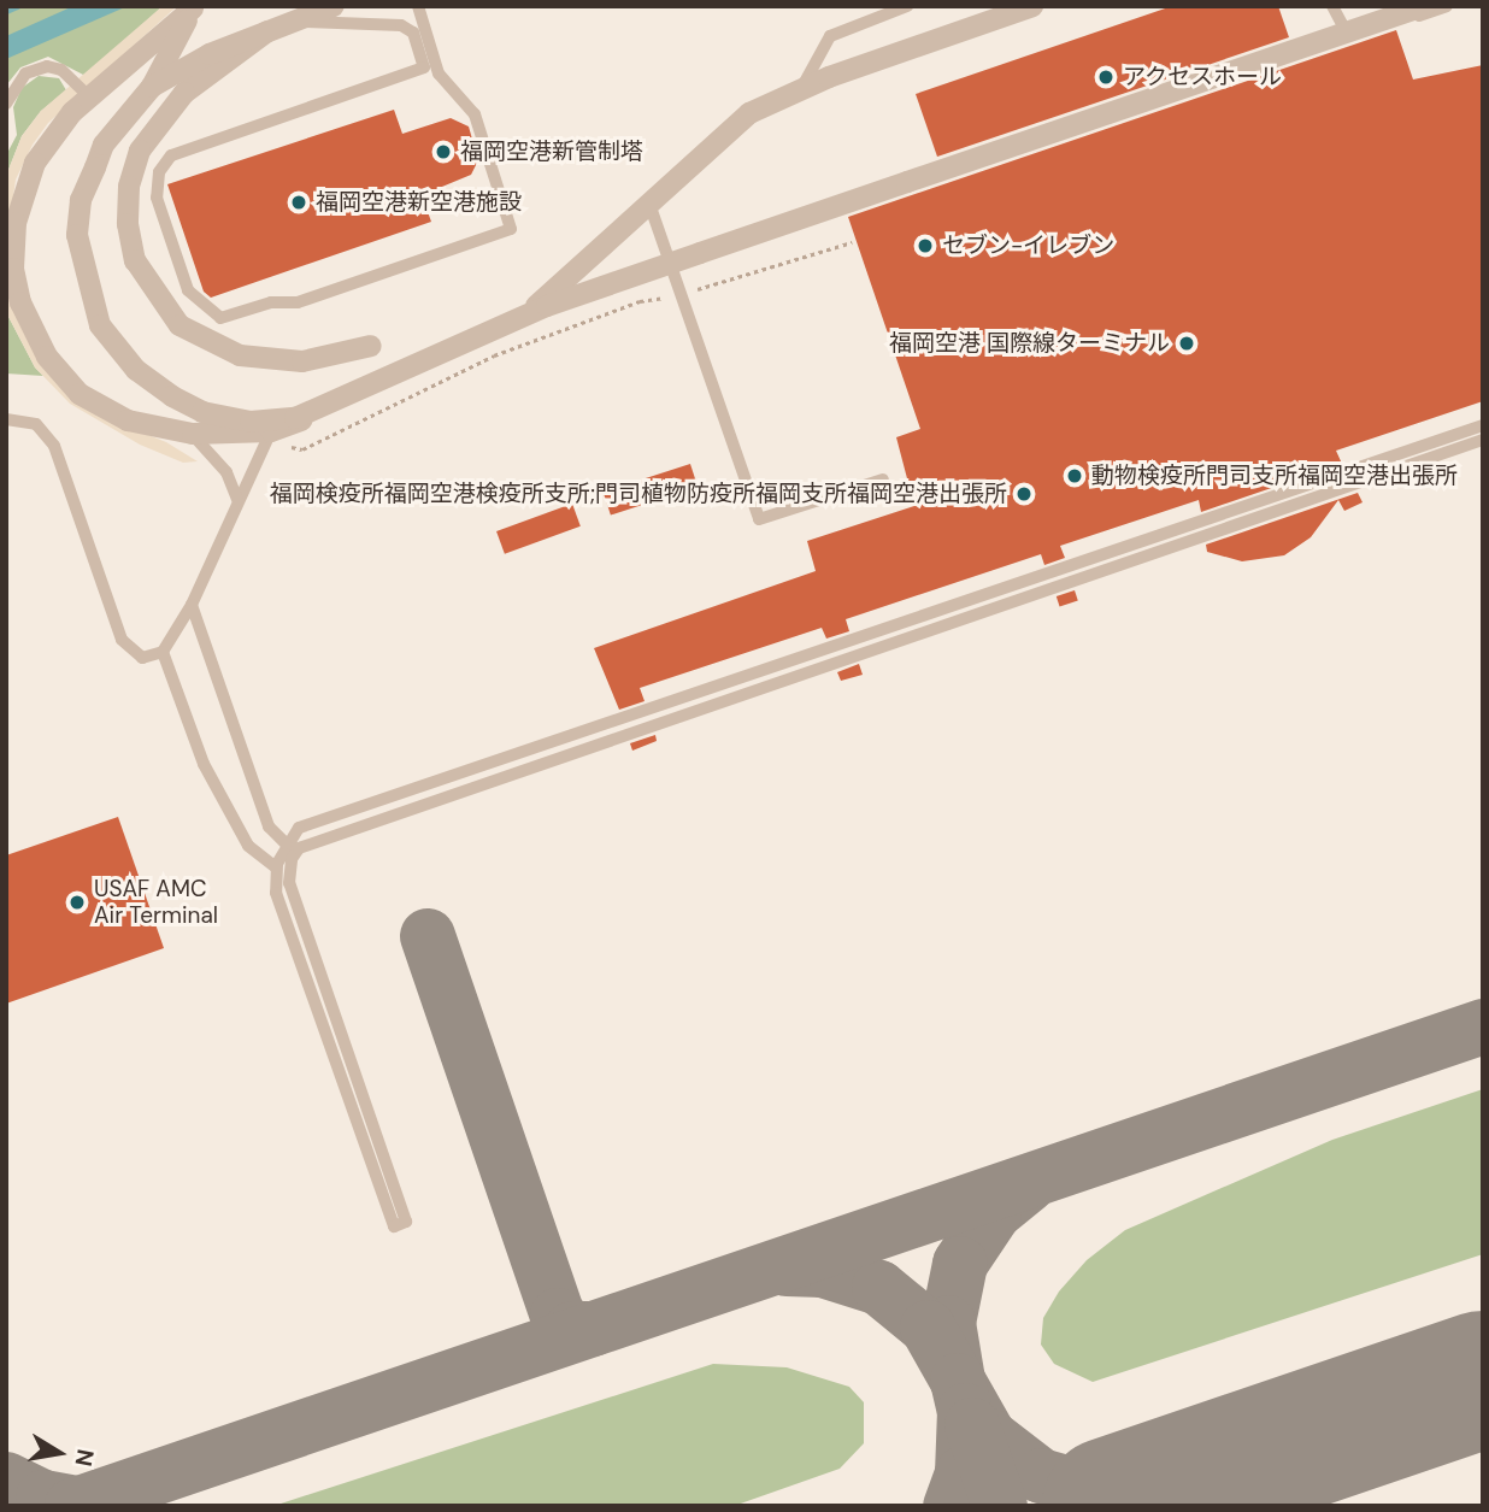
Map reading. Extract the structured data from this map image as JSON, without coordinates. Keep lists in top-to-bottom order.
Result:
{
  "places": [
    "アクセスホール",
    "福岡空港新管制塔",
    "福岡空港新空港施設",
    "セブン-イレブン",
    "福岡空港 国際線ターミナル",
    "動物検疫所門司支所福岡空港出張所",
    "福岡検疫所福岡空港検疫所支所;門司植物防疫所福岡支所福岡空港出張所",
    "USAF AMC Air Terminal"
  ],
  "north": "right"
}
